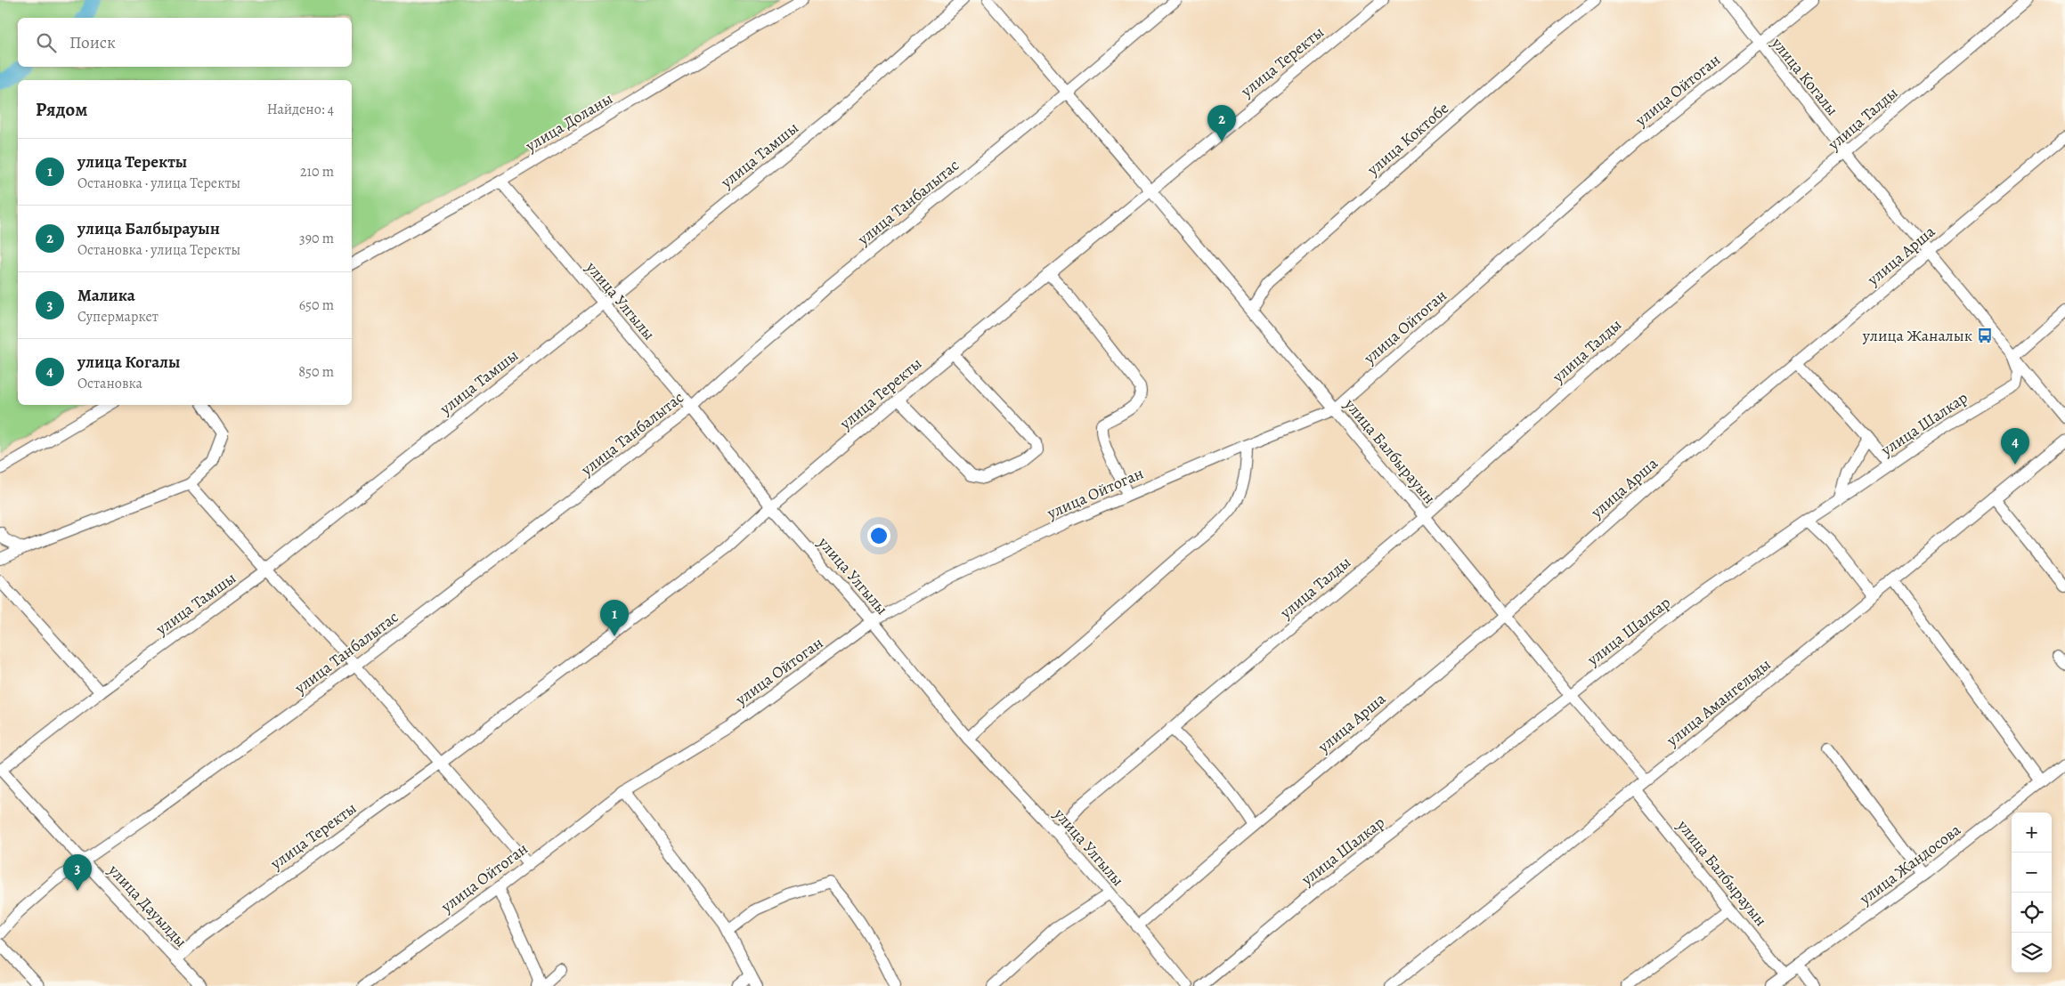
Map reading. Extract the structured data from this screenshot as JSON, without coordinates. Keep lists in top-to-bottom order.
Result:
{
  "streets": {
    "street": [
      "улица Теректы",
      "улица Когалы",
      "улица Ойтоган",
      "улица Талды",
      "улица Доланы",
      "улица Коктобе",
      "улица Тамшы",
      "улица Танбалытас",
      "улица Арша",
      "улица Улгылы",
      "улица Шалкар",
      "улица Балбырауын",
      "улица Амангельды",
      "улица Жандосова",
      "улица Дауылды"
    ]
  },
  "crossings": [
    ["улица Теректы", "улица Улгылы"],
    ["улица Теректы", "улица Балбырауын"],
    ["улица Теректы", "улица Дауылды"],
    ["улица Когалы", "улица Ойтоган"],
    ["улица Когалы", "улица Талды"],
    ["улица Когалы", "улица Арша"],
    ["улица Когалы", "улица Шалкар"],
    ["улица Ойтоган", "улица Улгылы"],
    ["улица Ойтоган", "улица Балбырауын"],
    ["улица Талды", "улица Улгылы"],
    ["улица Талды", "улица Балбырауын"],
    ["улица Доланы", "улица Улгылы"],
    ["улица Коктобе", "улица Балбырауын"],
    ["улица Тамшы", "улица Улгылы"],
    ["улица Тамшы", "улица Дауылды"],
    ["улица Танбалытас", "улица Улгылы"],
    ["улица Танбалытас", "улица Балбырауын"],
    ["улица Танбалытас", "улица Дауылды"],
    ["улица Арша", "улица Улгылы"],
    ["улица Арша", "улица Балбырауын"],
    ["улица Шалкар", "улица Балбырауын"],
    ["улица Балбырауын", "улица Амангельды"],
    ["улица Балбырауын", "улица Жандосова"]
  ],
  "places": {
    "bus stop": ["улица Жаналык"]
  },
  "page": {
    "search": "Поиск",
    "heading": ["Рядом", "Найдено: 4"],
    "pins": [
      "2",
      "4",
      "1",
      "3"
    ],
    "list": [
      {
        "mark": "1",
        "name": "улица Теректы",
        "note": "Остановка · улица Теректы",
        "value": "210 m"
      },
      {
        "mark": "2",
        "name": "улица Балбырауын",
        "note": "Остановка · улица Теректы",
        "value": "390 m"
      },
      {
        "mark": "3",
        "name": "Малика",
        "note": "Супермаркет",
        "value": "650 m"
      },
      {
        "mark": "4",
        "name": "улица Когалы",
        "note": "Остановка",
        "value": "850 m"
      }
    ],
    "map_buttons": ["+", "−"]
  }
}
